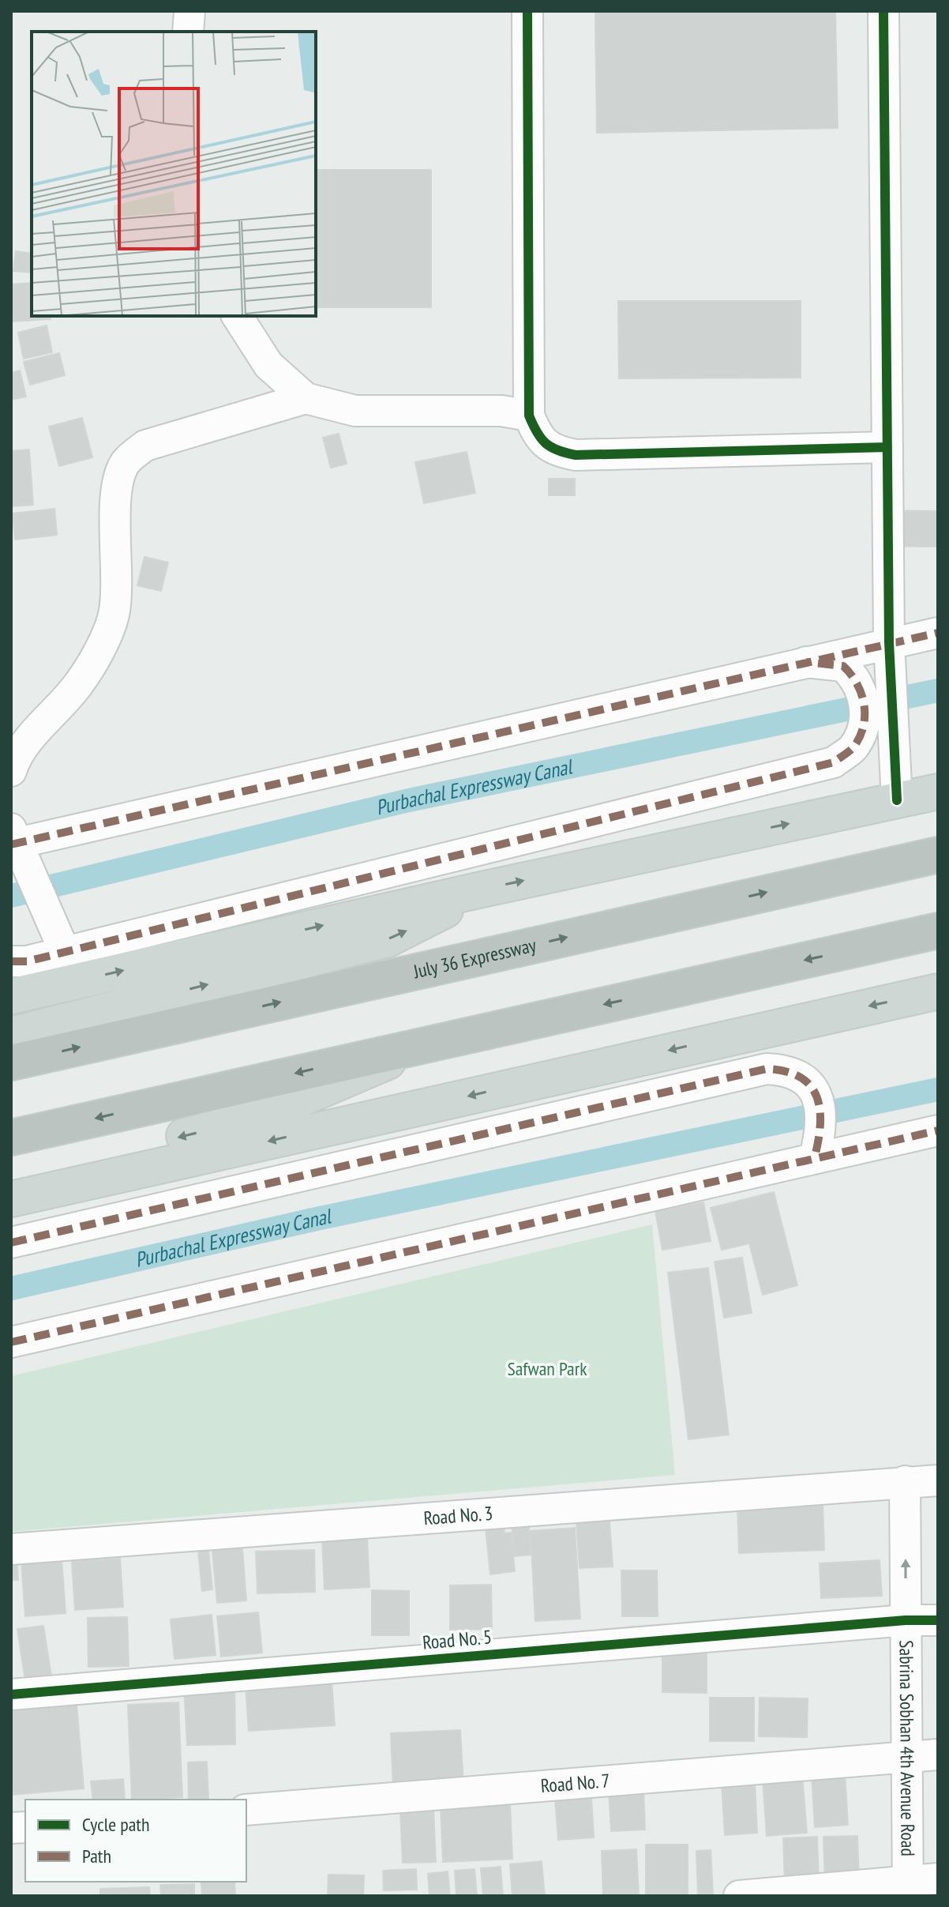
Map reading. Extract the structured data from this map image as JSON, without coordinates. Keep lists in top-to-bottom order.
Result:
{
  "streets": {
    "highway": ["July 36 Expressway"],
    "street": [
      "Road No. 3",
      "Road No. 5",
      "Sabrina Sobhan 4th Avenue Road",
      "Road No. 7"
    ]
  },
  "crossings": [
    ["Road No. 3", "Sabrina Sobhan 4th Avenue Road"],
    ["Road No. 5", "Sabrina Sobhan 4th Avenue Road"],
    ["Sabrina Sobhan 4th Avenue Road", "Road No. 7"]
  ],
  "water": ["Purbachal Expressway Canal"],
  "parks": ["Safwan Park"],
  "legend": ["Cycle path", "Path"]
}
